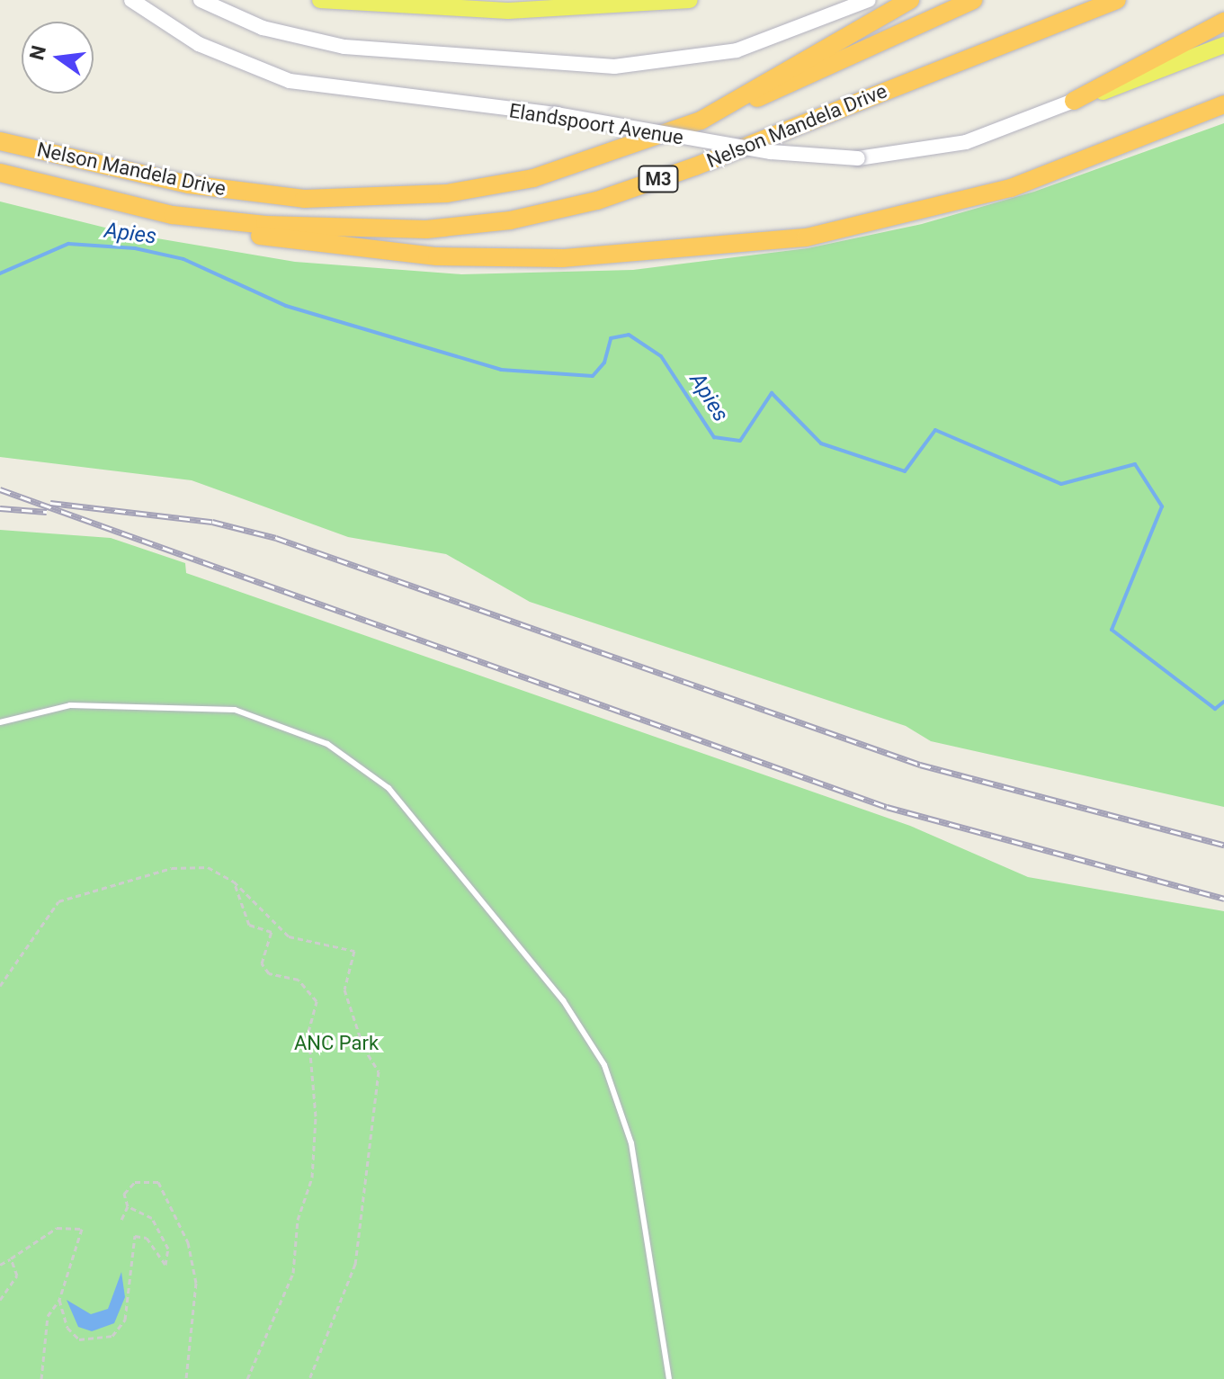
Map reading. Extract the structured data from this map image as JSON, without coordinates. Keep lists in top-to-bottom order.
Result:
{
  "streets": {
    "highway": ["Nelson Mandela Drive", "M3"],
    "main road": ["Elandspoort Avenue"]
  },
  "water": ["Apies"],
  "parks": ["ANC Park"],
  "north": "left"
}
